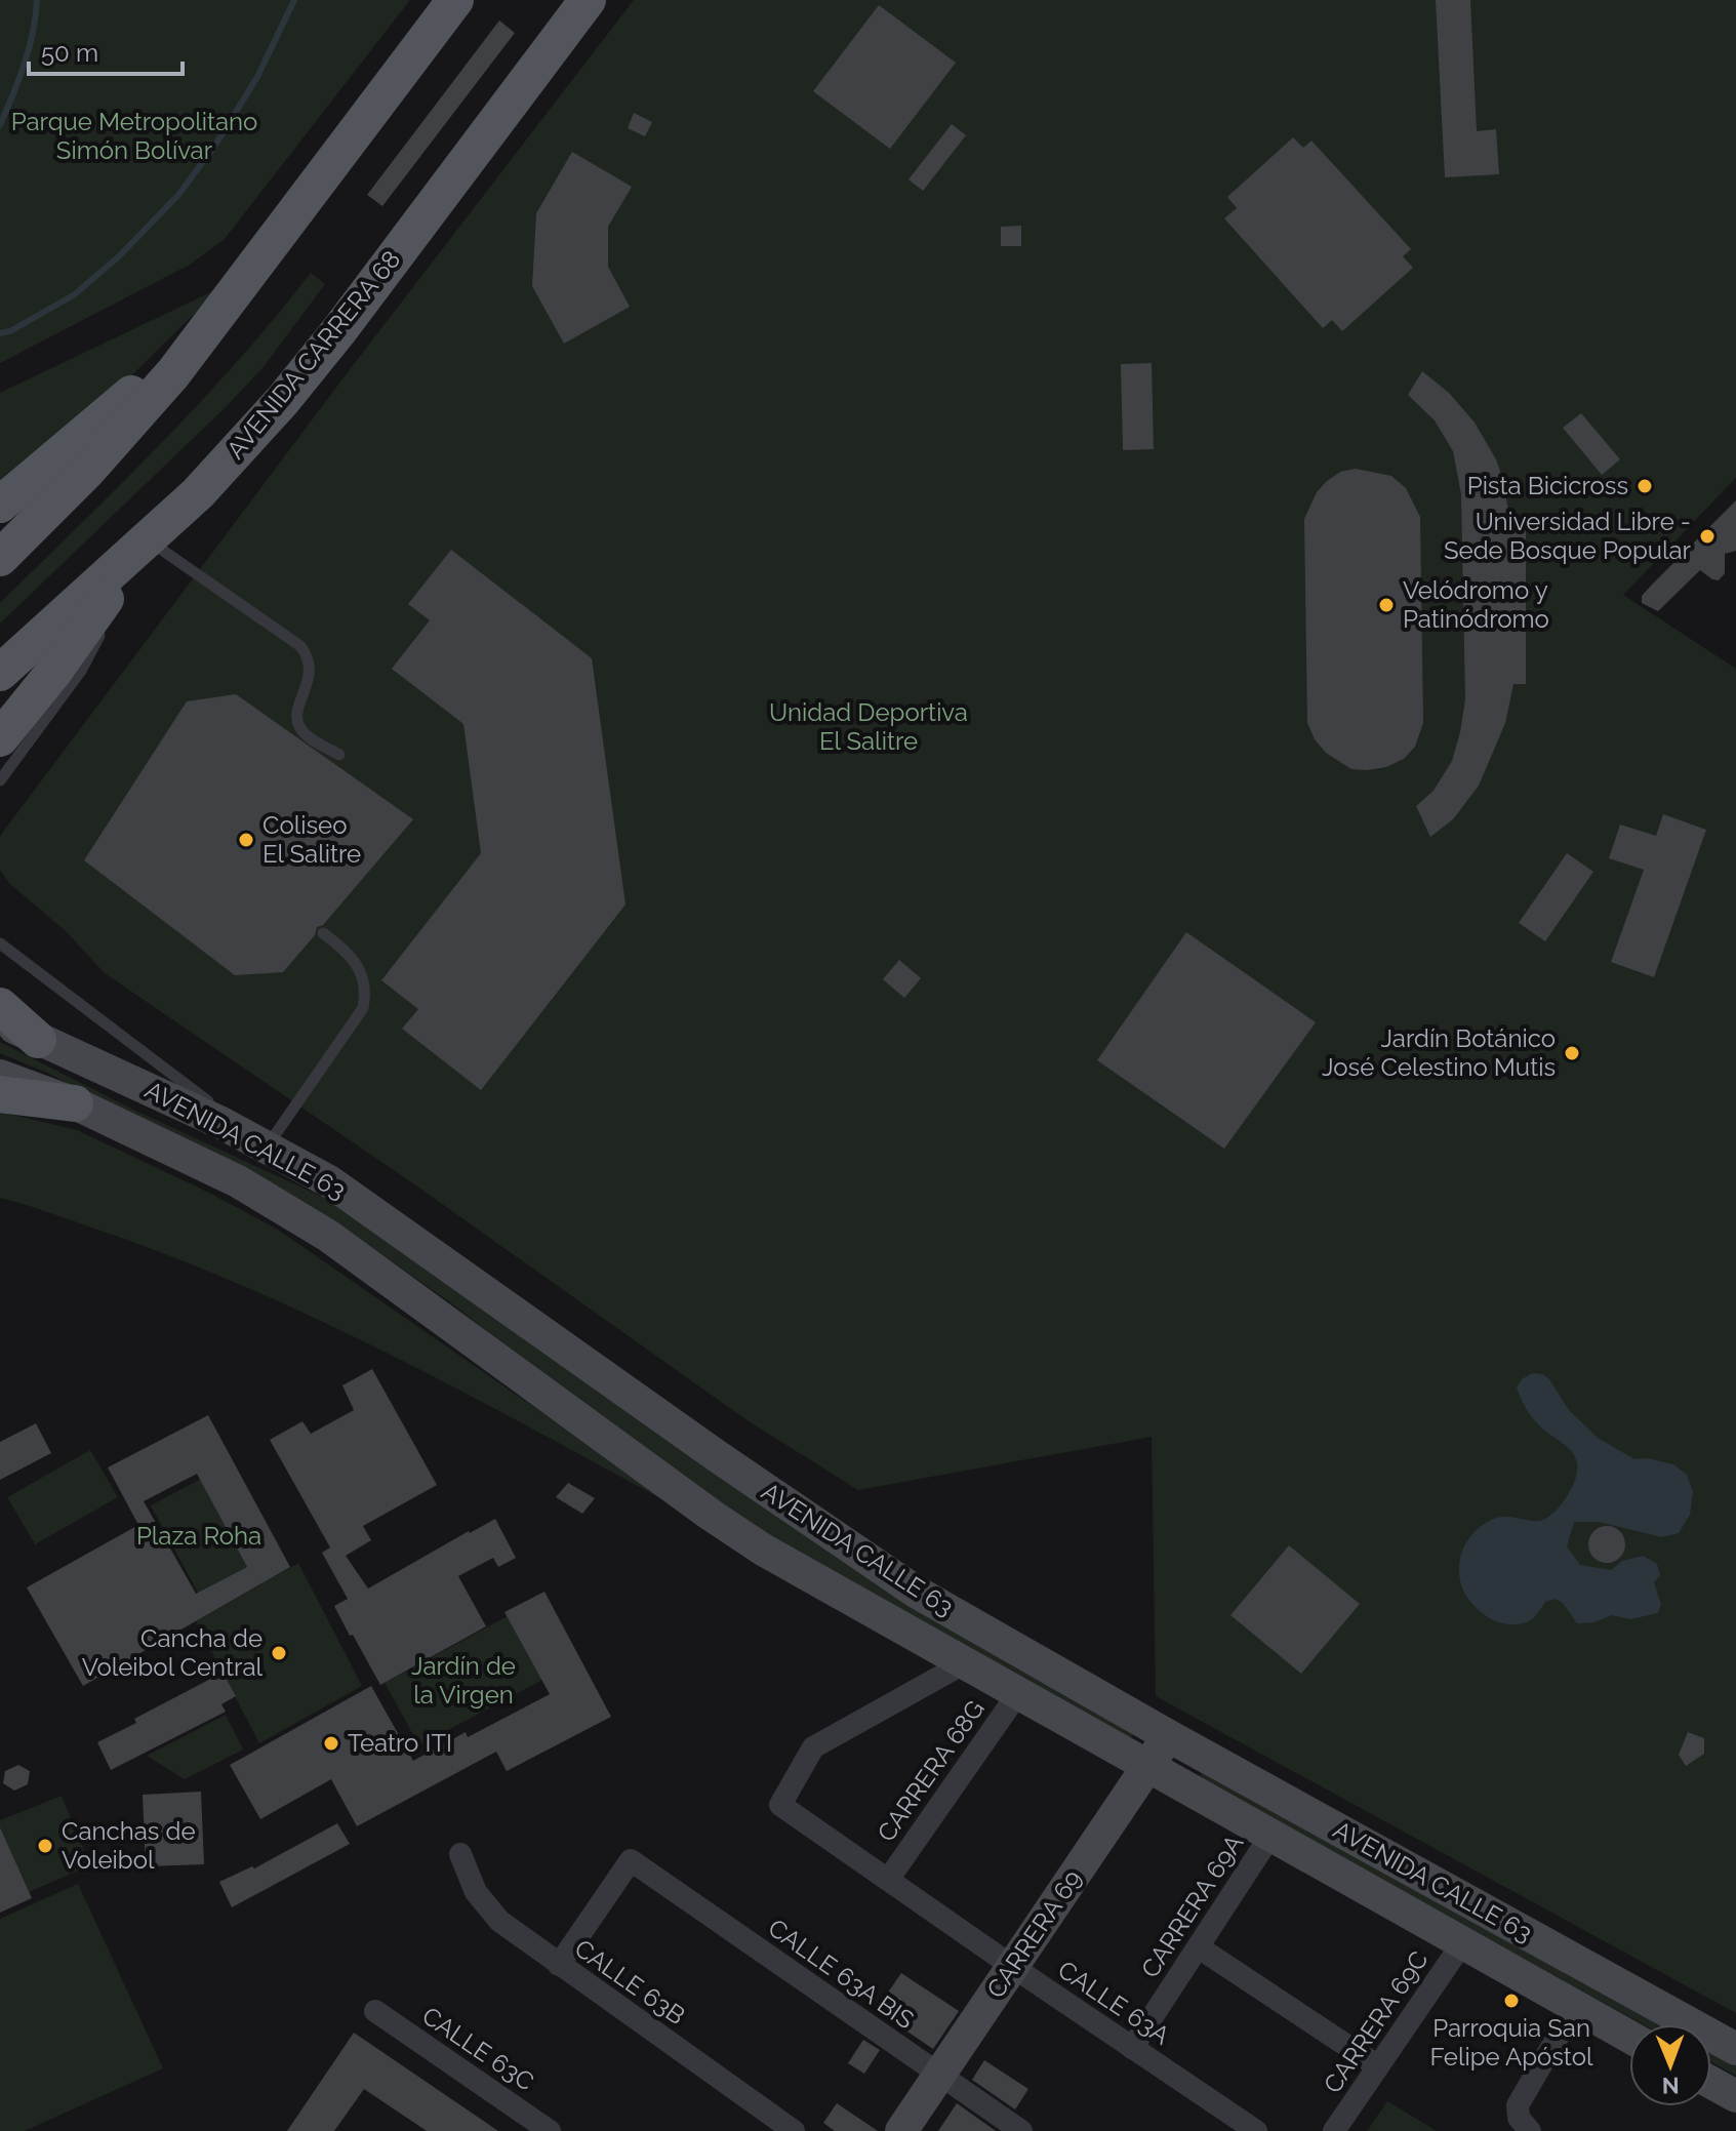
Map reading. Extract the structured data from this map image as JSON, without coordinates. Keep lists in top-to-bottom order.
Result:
{
  "streets": {
    "main road": ["AVENIDA CARRERA 68", "AVENIDA CALLE 63", "CARRERA 69"],
    "street": [
      "CARRERA 68G",
      "CARRERA 69A",
      "CALLE 63A BIS",
      "CALLE 63B",
      "CALLE 63A",
      "CARRERA 69C",
      "CALLE 63C"
    ]
  },
  "crossings": [
    ["AVENIDA CALLE 63", "CARRERA 68G"],
    ["AVENIDA CALLE 63", "CARRERA 69A"],
    ["AVENIDA CALLE 63", "CARRERA 69"],
    ["AVENIDA CALLE 63", "CALLE 63A"],
    ["AVENIDA CALLE 63", "CARRERA 69C"],
    ["CARRERA 68G", "CALLE 63A"],
    ["CARRERA 69A", "CALLE 63A"],
    ["CARRERA 69", "CALLE 63A BIS"],
    ["CARRERA 69", "CALLE 63A"],
    ["CALLE 63A BIS", "CALLE 63B"]
  ],
  "parks": [
    "Parque Metropolitano Simón Bolívar",
    "Unidad Deportiva El Salitre",
    "Plaza Roha",
    "Jardín de la Virgen"
  ],
  "places": [
    "Pista Bicicross",
    "Universidad Libre - Sede Bosque Popular",
    "Velódromo y Patinódromo",
    "Coliseo El Salitre",
    "Jardín Botánico José Celestino Mutis",
    "Cancha de Voleibol Central",
    "Teatro ITI",
    "Canchas de Voleibol",
    "Parroquia San Felipe Apóstol"
  ],
  "scale_bar": "50 m",
  "north": "bottom"
}
